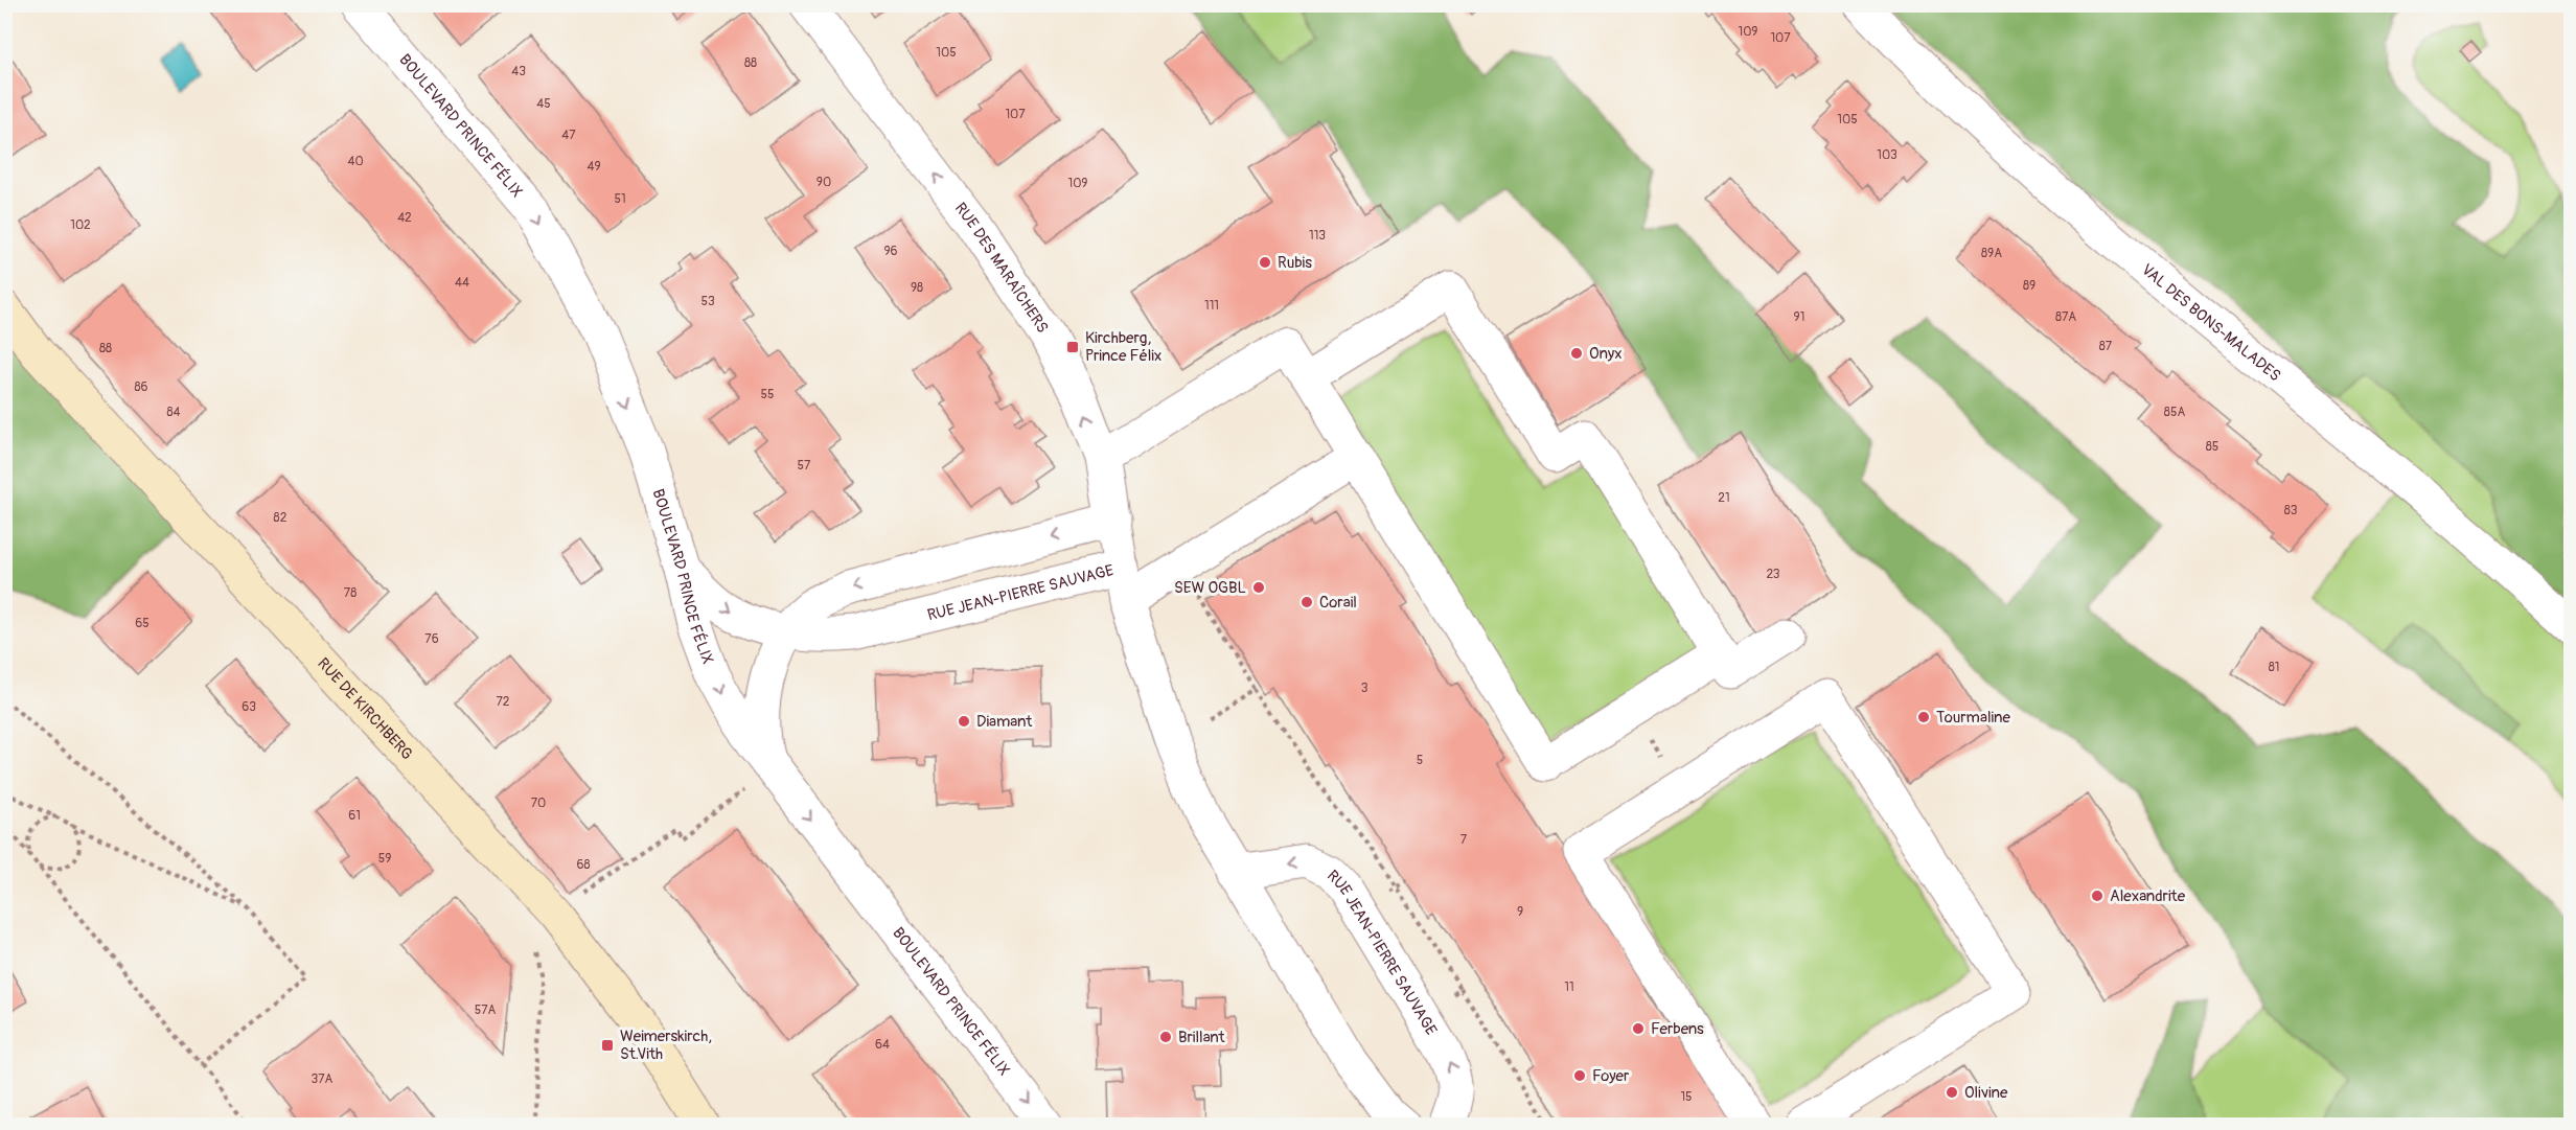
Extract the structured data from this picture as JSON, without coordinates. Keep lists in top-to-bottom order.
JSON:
{
  "streets": {
    "main road": ["RUE DE KIRCHBERG"],
    "street": [
      "BOULEVARD PRINCE FÉLIX",
      "RUE DES MARAÎCHERS",
      "VAL DES BONS-MALADES",
      "RUE JEAN-PIERRE SAUVAGE"
    ]
  },
  "crossings": [
    ["BOULEVARD PRINCE FÉLIX", "RUE JEAN-PIERRE SAUVAGE"],
    ["RUE DES MARAÎCHERS", "RUE JEAN-PIERRE SAUVAGE"]
  ],
  "one_way": ["BOULEVARD PRINCE FÉLIX", "RUE DES MARAÎCHERS"],
  "places": {
    "other": [
      "Rubis",
      "Onyx",
      "SEW OGBL",
      "Corail",
      "Tourmaline",
      "Diamant",
      "Alexandrite",
      "Ferbens",
      "Brillant",
      "Foyer",
      "Olivine"
    ],
    "transit": ["Kirchberg, Prince Félix", "Weimerskirch, St.Vith"]
  },
  "house_numbers": [
    "109",
    "107",
    "105",
    "88",
    "43",
    "45",
    "107",
    "105",
    "47",
    "103",
    "40",
    "49",
    "90",
    "109",
    "51",
    "42",
    "102",
    "113",
    "96",
    "89A",
    "44",
    "89",
    "98",
    "53",
    "111",
    "91",
    "87A",
    "87",
    "88",
    "86",
    "55",
    "84",
    "85A",
    "85",
    "57",
    "21",
    "83",
    "82",
    "23",
    "78",
    "65",
    "76",
    "81",
    "3",
    "72",
    "63",
    "5",
    "70",
    "61",
    "7",
    "59",
    "68",
    "9",
    "11",
    "57A",
    "64",
    "37A",
    "15"
  ]
}
